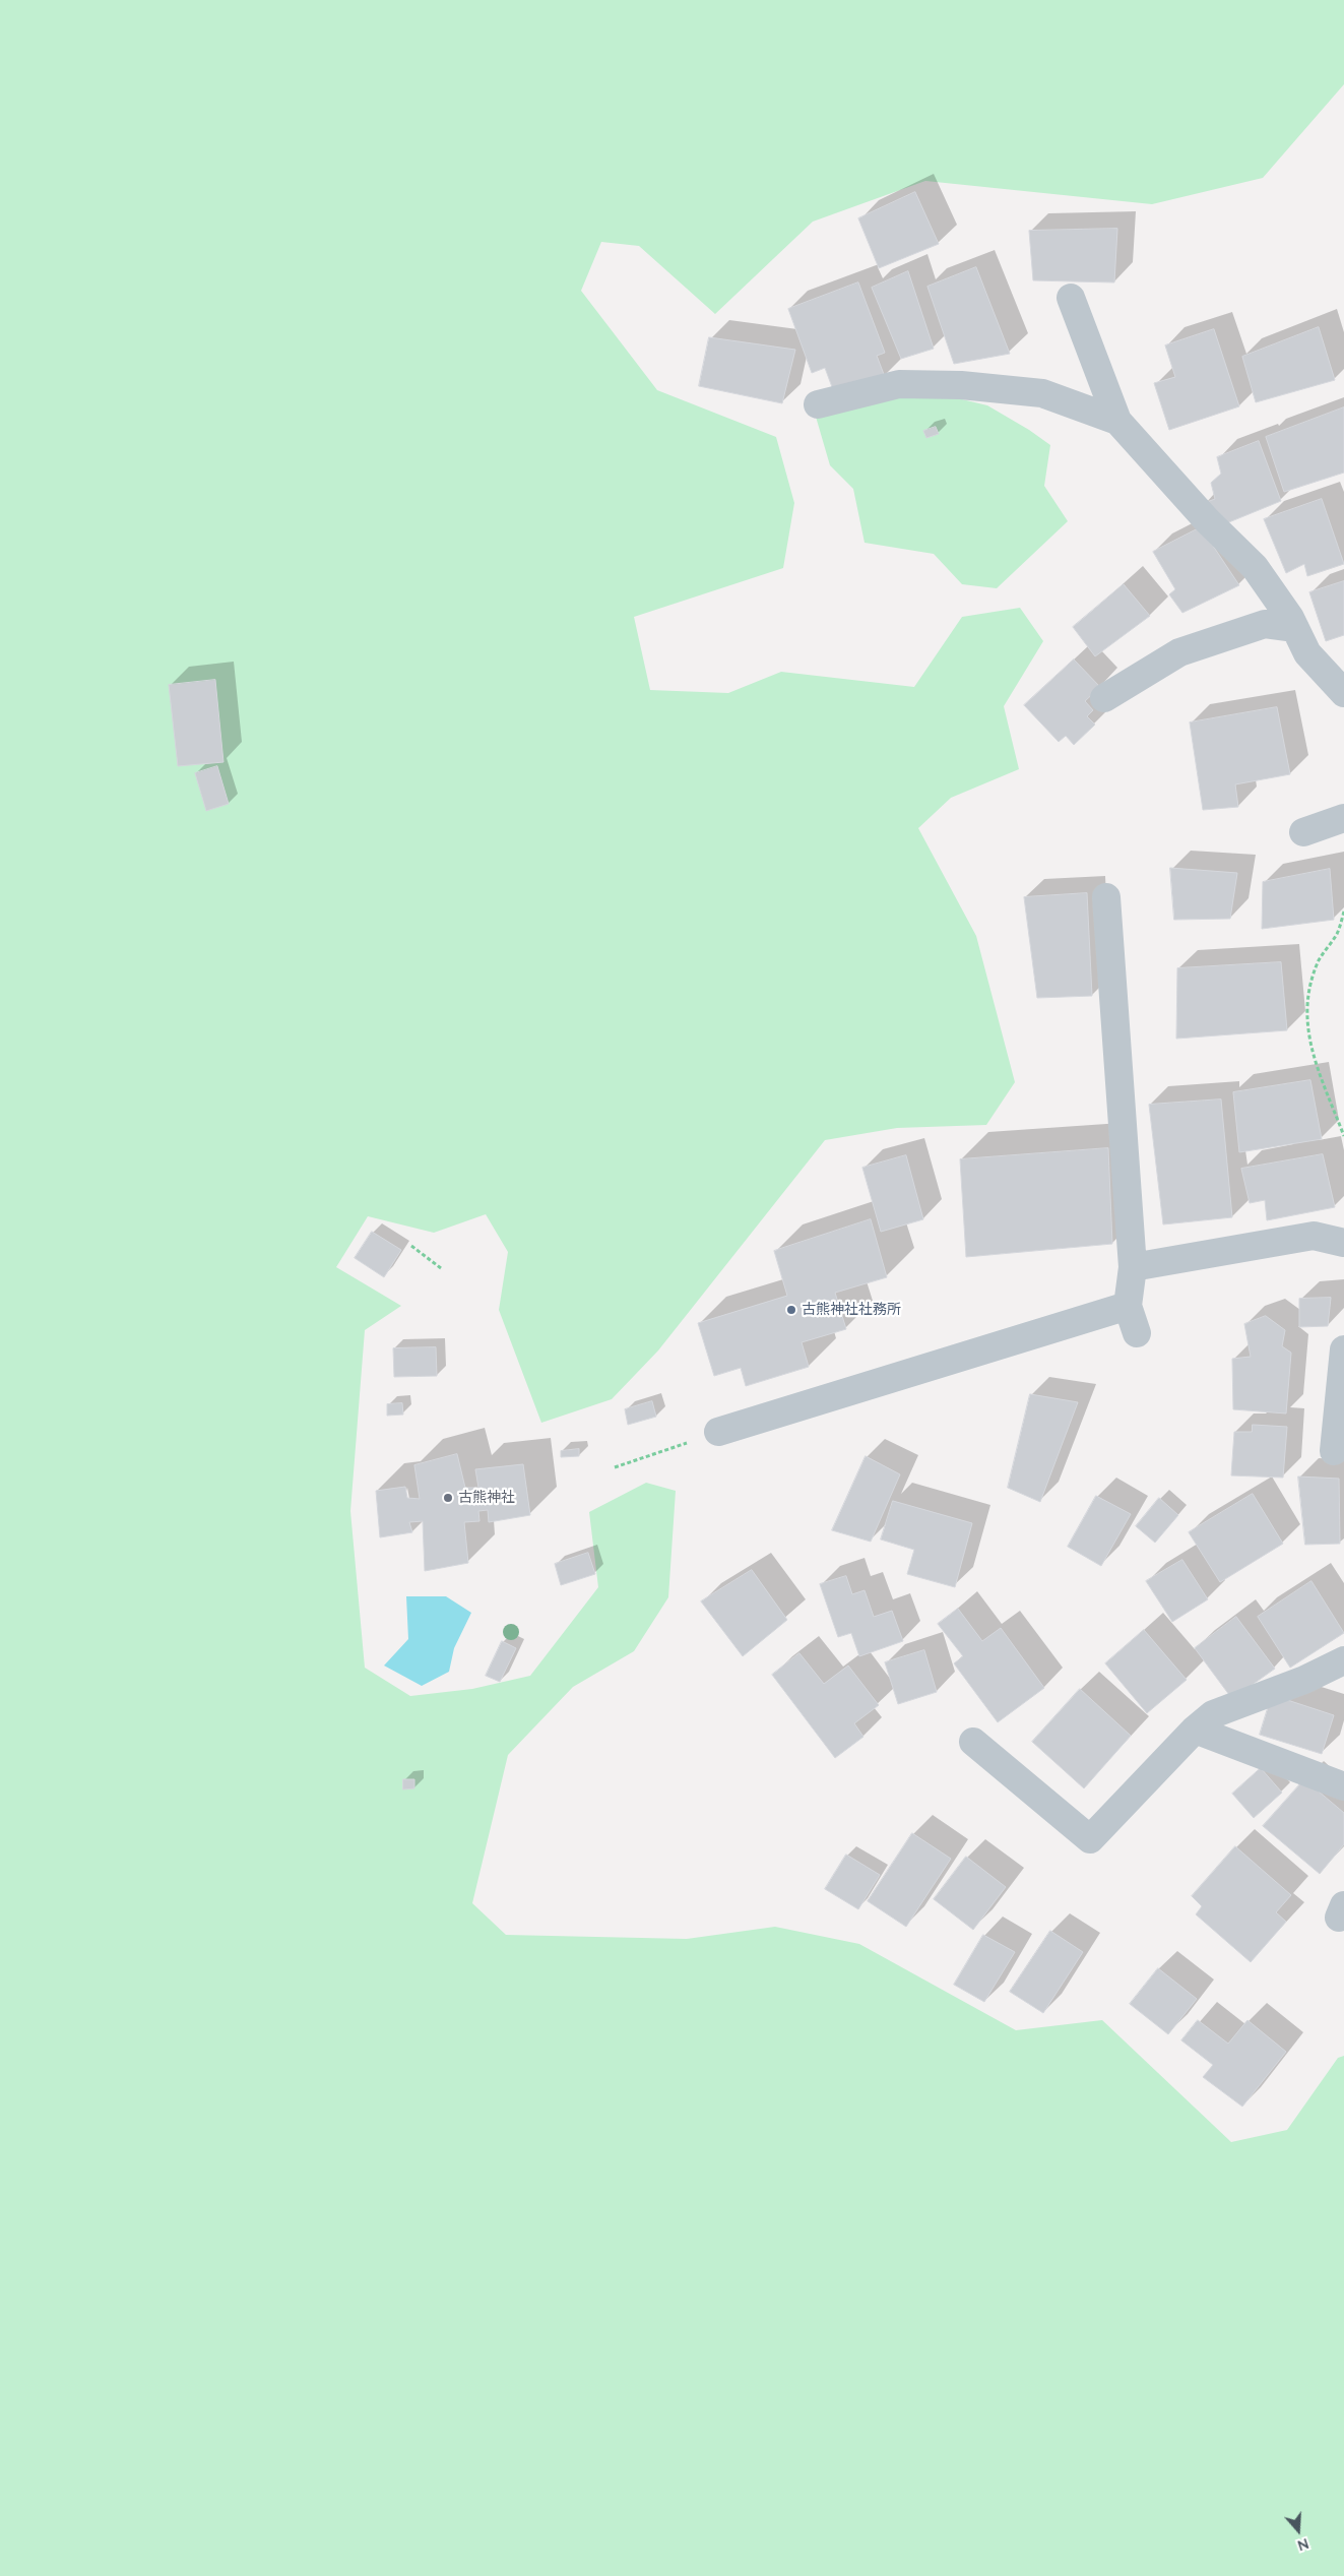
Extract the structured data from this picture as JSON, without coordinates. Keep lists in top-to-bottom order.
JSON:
{
  "places": ["古熊神社社務所", "古熊神社"],
  "north": "bottom"
}
